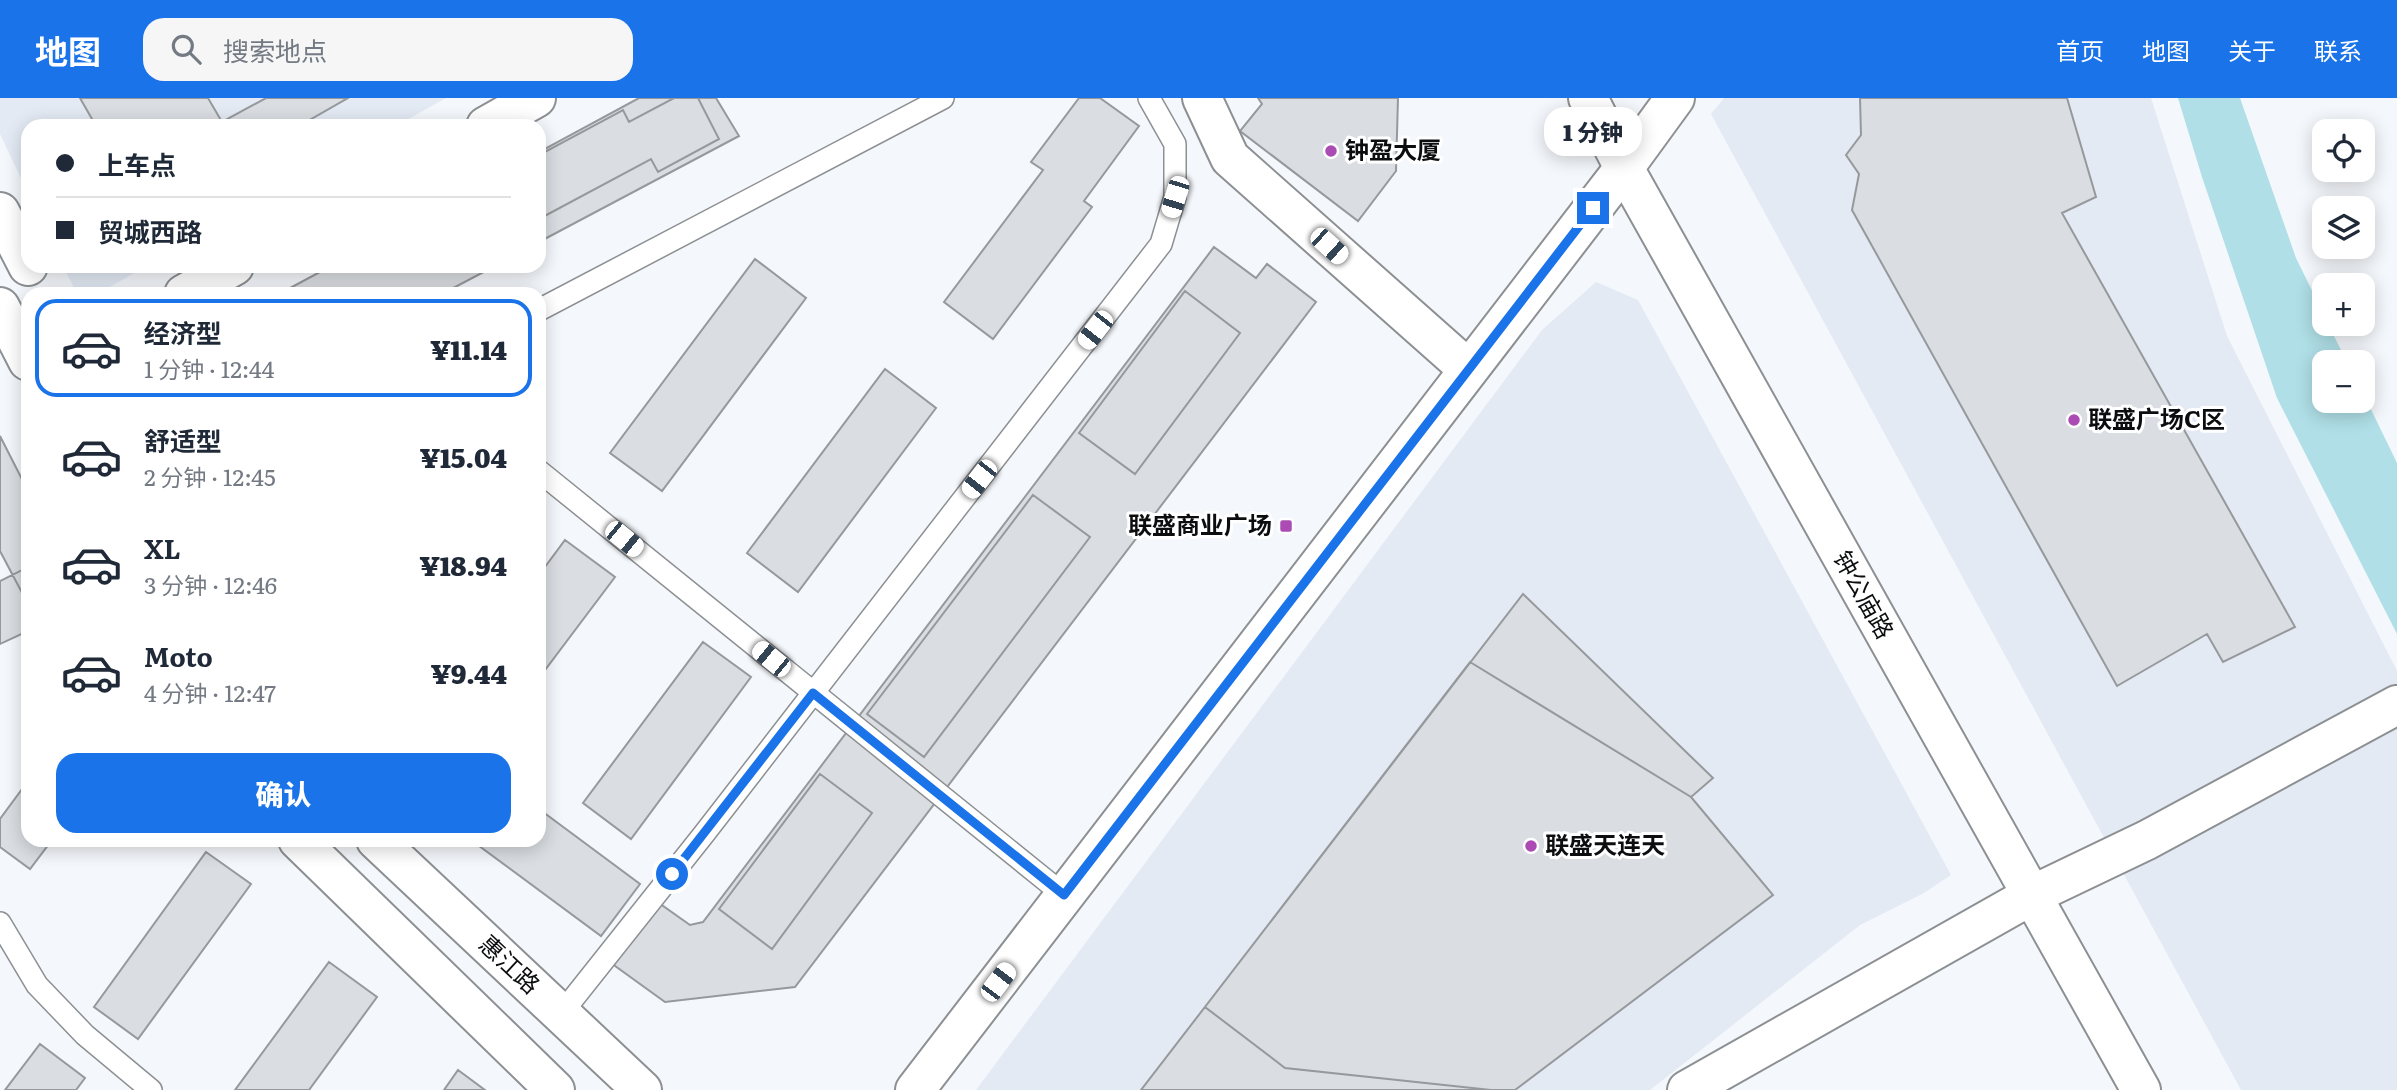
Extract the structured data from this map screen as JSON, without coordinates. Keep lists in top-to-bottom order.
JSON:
{
  "streets": {
    "street": ["钟公庙路", "惠江路"]
  },
  "places": {
    "other": ["钟盈大厦", "联盛广场C区", "联盛天连天"],
    "transit": ["联盛商业广场"]
  },
  "page": {
    "header": "地图",
    "search": "搜索地点",
    "nav": [
      "首页",
      "地图",
      "关于",
      "联系"
    ],
    "bubble": "1 分钟",
    "map_buttons": ["+", "−"],
    "banner": ["上车点", "贸城西路"],
    "list": [
      {
        "name": "经济型",
        "note": "1 分钟 · 12:44",
        "value": "¥11.14"
      },
      {
        "name": "舒适型",
        "note": "2 分钟 · 12:45",
        "value": "¥15.04"
      },
      {
        "name": "XL",
        "note": "3 分钟 · 12:46",
        "value": "¥18.94"
      },
      {
        "name": "Moto",
        "note": "4 分钟 · 12:47",
        "value": "¥9.44"
      }
    ],
    "buttons": "确认"
  }
}
